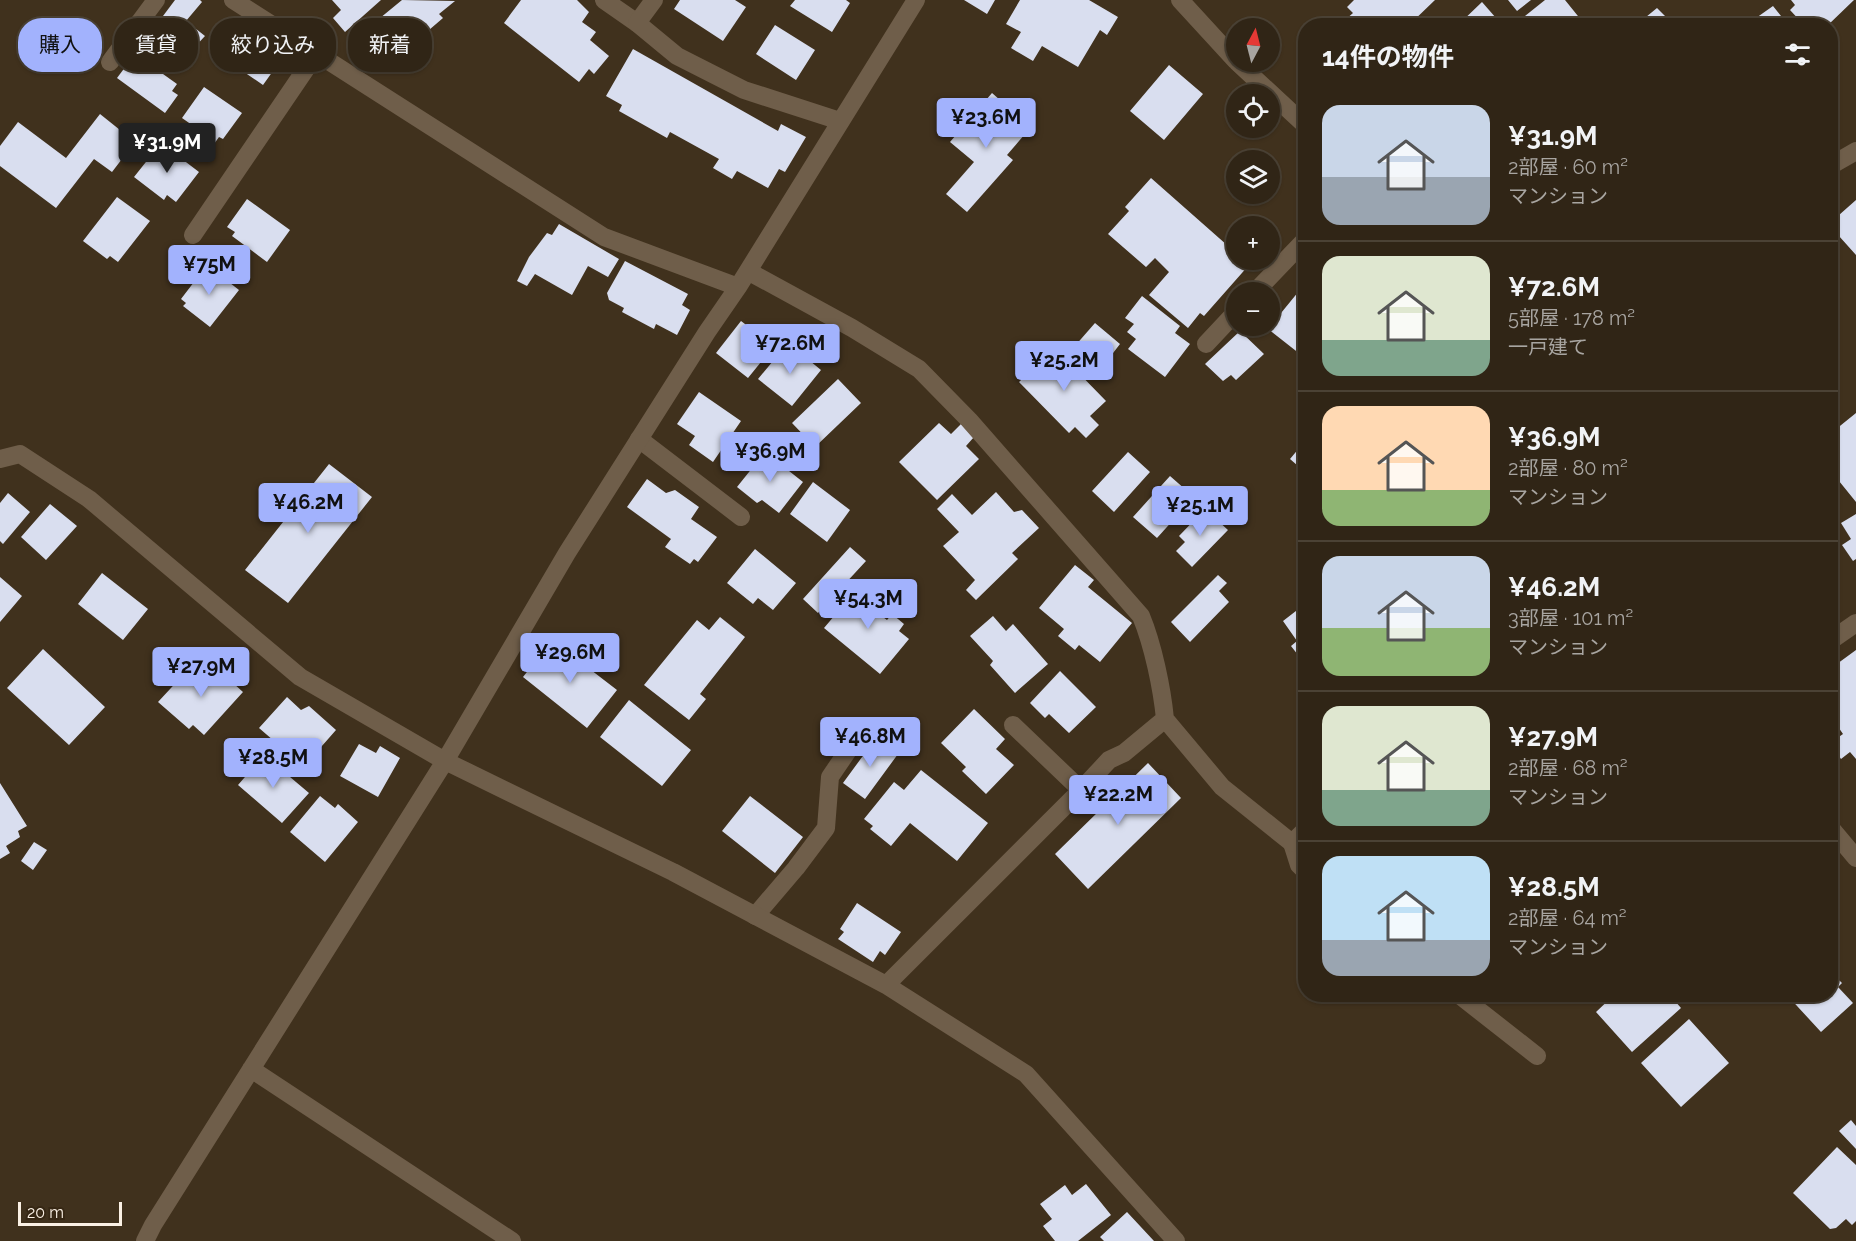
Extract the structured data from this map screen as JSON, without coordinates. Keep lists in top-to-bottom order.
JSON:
{
  "scale_bar": "20 m",
  "north": "top",
  "page": {
    "map_buttons": ["+", "−"],
    "chip": [
      "購入",
      "賃貸",
      "絞り込み",
      "新着"
    ],
    "heading": "14件の物件",
    "list": [
      {
        "name": "¥31.9M",
        "note": "2部屋 · 60 m² · マンション"
      },
      {
        "name": "¥72.6M",
        "note": "5部屋 · 178 m² · 一戸建て"
      },
      {
        "name": "¥36.9M",
        "note": "2部屋 · 80 m² · マンション"
      },
      {
        "name": "¥46.2M",
        "note": "3部屋 · 101 m² · マンション"
      },
      {
        "name": "¥27.9M",
        "note": "2部屋 · 68 m² · マンション"
      },
      {
        "name": "¥28.5M",
        "note": "2部屋 · 64 m² · マンション"
      }
    ],
    "price": [
      "¥23.6M",
      "¥31.9M",
      "¥75M",
      "¥72.6M",
      "¥25.2M",
      "¥36.9M",
      "¥46.2M",
      "¥25.1M",
      "¥54.3M",
      "¥29.6M",
      "¥27.9M",
      "¥46.8M",
      "¥28.5M",
      "¥22.2M"
    ],
    "scale": "20 m"
  }
}
